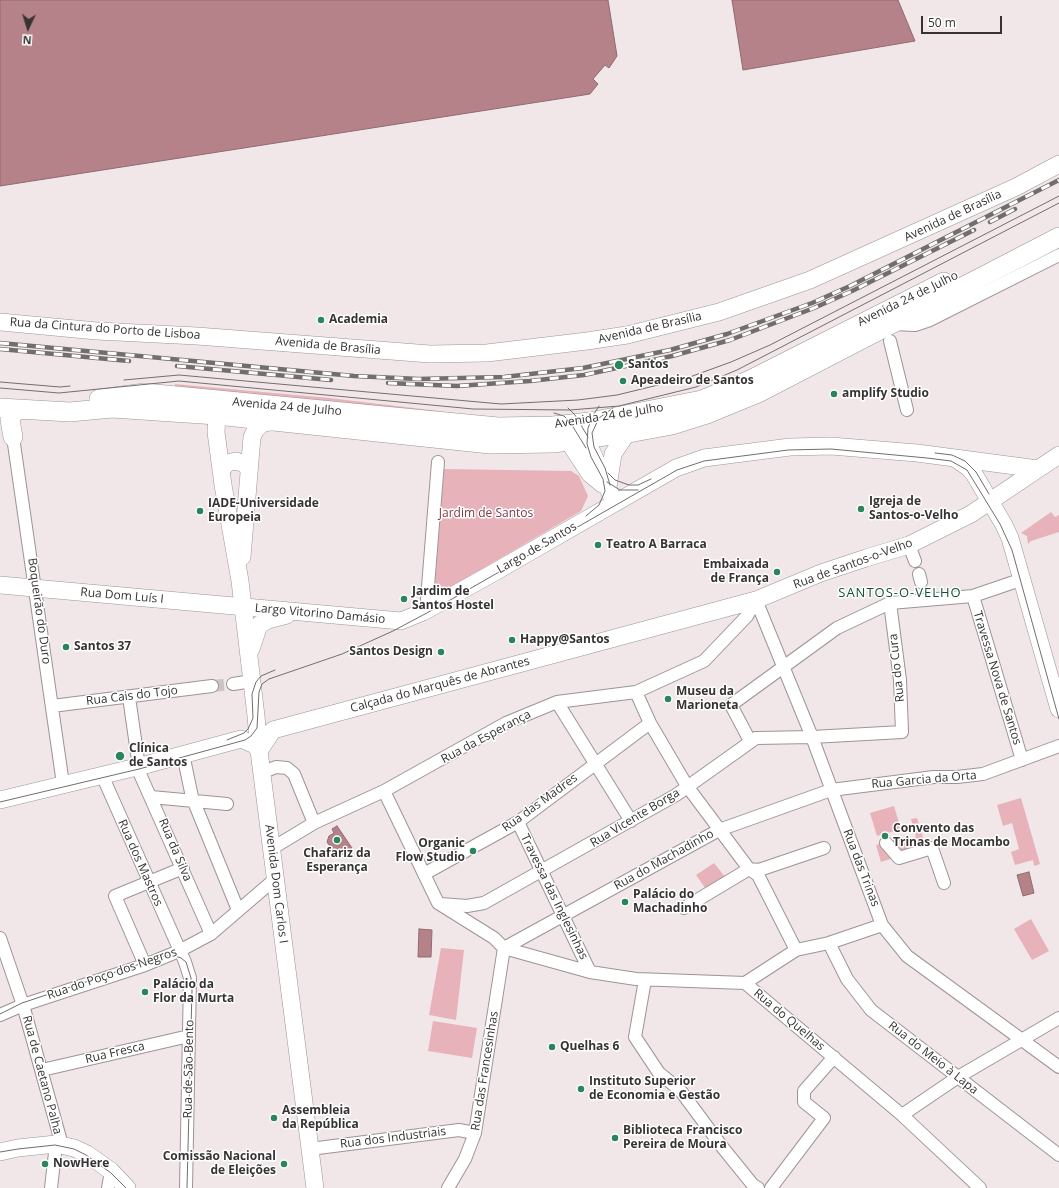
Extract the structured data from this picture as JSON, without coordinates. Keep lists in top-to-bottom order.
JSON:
{
  "streets": {
    "main road": ["Avenida 24 de Julho"],
    "street": [
      "Avenida de Brasília",
      "Rua da Cintura do Porto de Lisboa",
      "Largo de Santos",
      "Rua de Santos-o-Velho",
      "Rua Dom Luís I",
      "Boqueirão do Duro",
      "Largo Vitorino Damásio",
      "Rua do Cura",
      "Travessa Nova de Santos",
      "Calçada do Marquês de Abrantes",
      "Rua Cais do Tojo",
      "Rua da Esperança",
      "Rua Garcia da Orta",
      "Rua das Madres",
      "Rua Vicente Borga",
      "Rua da Silva",
      "Rua do Machadinho",
      "Rua dos Mastros",
      "Rua das Trinas",
      "Avenida Dom Carlos I",
      "Travessa das Inglesinhas",
      "Rua do Poço dos Negros",
      "Rua do Quelhas",
      "Rua Fresca",
      "Rua do Meio à Lapa",
      "Rua de São Bento",
      "Rua das Francesinhas",
      "Rua de Caetano Palha",
      "Rua dos Industriais"
    ]
  },
  "crossings": [
    ["Avenida de Brasília", "Rua da Cintura do Porto de Lisboa"],
    ["Avenida 24 de Julho", "Avenida Dom Carlos I"],
    ["Largo de Santos", "Rua de Santos-o-Velho"],
    ["Largo de Santos", "Largo Vitorino Damásio"],
    ["Rua de Santos-o-Velho", "Calçada do Marquês de Abrantes"],
    ["Rua de Santos-o-Velho", "Rua da Esperança"],
    ["Rua de Santos-o-Velho", "Rua das Trinas"],
    ["Rua Dom Luís I", "Boqueirão do Duro"],
    ["Rua Dom Luís I", "Largo Vitorino Damásio"],
    ["Rua Dom Luís I", "Avenida Dom Carlos I"],
    ["Boqueirão do Duro", "Rua Cais do Tojo"],
    ["Largo Vitorino Damásio", "Avenida Dom Carlos I"],
    ["Rua do Cura", "Rua Vicente Borga"],
    ["Travessa Nova de Santos", "Rua Garcia da Orta"],
    ["Calçada do Marquês de Abrantes", "Rua da Esperança"],
    ["Calçada do Marquês de Abrantes", "Rua das Trinas"],
    ["Calçada do Marquês de Abrantes", "Avenida Dom Carlos I"],
    ["Rua Cais do Tojo", "Rua da Silva"],
    ["Rua da Esperança", "Rua das Trinas"],
    ["Rua da Esperança", "Avenida Dom Carlos I"],
    ["Rua Garcia da Orta", "Rua do Machadinho"],
    ["Rua Garcia da Orta", "Rua das Trinas"],
    ["Rua das Madres", "Travessa das Inglesinhas"],
    ["Rua Vicente Borga", "Rua das Trinas"],
    ["Rua Vicente Borga", "Travessa das Inglesinhas"],
    ["Rua da Silva", "Rua do Poço dos Negros"],
    ["Rua do Machadinho", "Rua das Trinas"],
    ["Rua do Machadinho", "Travessa das Inglesinhas"],
    ["Rua do Machadinho", "Rua do Quelhas"],
    ["Rua do Machadinho", "Rua das Francesinhas"],
    ["Rua dos Mastros", "Rua do Poço dos Negros"],
    ["Rua dos Mastros", "Rua de São Bento"],
    ["Avenida Dom Carlos I", "Rua do Poço dos Negros"],
    ["Avenida Dom Carlos I", "Rua dos Industriais"],
    ["Travessa das Inglesinhas", "Rua do Quelhas"],
    ["Rua do Poço dos Negros", "Rua de São Bento"],
    ["Rua do Poço dos Negros", "Rua de Caetano Palha"],
    ["Rua do Quelhas", "Rua das Francesinhas"],
    ["Rua Fresca", "Rua de São Bento"],
    ["Rua Fresca", "Rua de Caetano Palha"],
    ["Rua das Francesinhas", "Rua dos Industriais"]
  ],
  "districts": ["SANTOS-O-VELHO"],
  "parks": ["Jardim de Santos"],
  "places": [
    "Academia",
    "Santos",
    "Apeadeiro de Santos",
    "amplify Studio",
    "Igreja de Santos-o-Velho",
    "IADE-Universidade Europeia",
    "Teatro A Barraca",
    "Embaixada de França",
    "Jardim de Santos Hostel",
    "Happy@Santos",
    "Santos 37",
    "Santos Design",
    "Museu da Marioneta",
    "Clínica de Santos",
    "Convento das Trinas de Mocambo",
    "Chafariz da Esperança",
    "Organic Flow Studio",
    "Palácio do Machadinho",
    "Palácio da Flor da Murta",
    "Quelhas 6",
    "Instituto Superior de Economia e Gestão",
    "Assembleia da República",
    "Biblioteca Francisco Pereira de Moura",
    "NowHere",
    "Comissão Nacional de Eleições"
  ],
  "scale_bar": "50 m",
  "north": "bottom"
}
